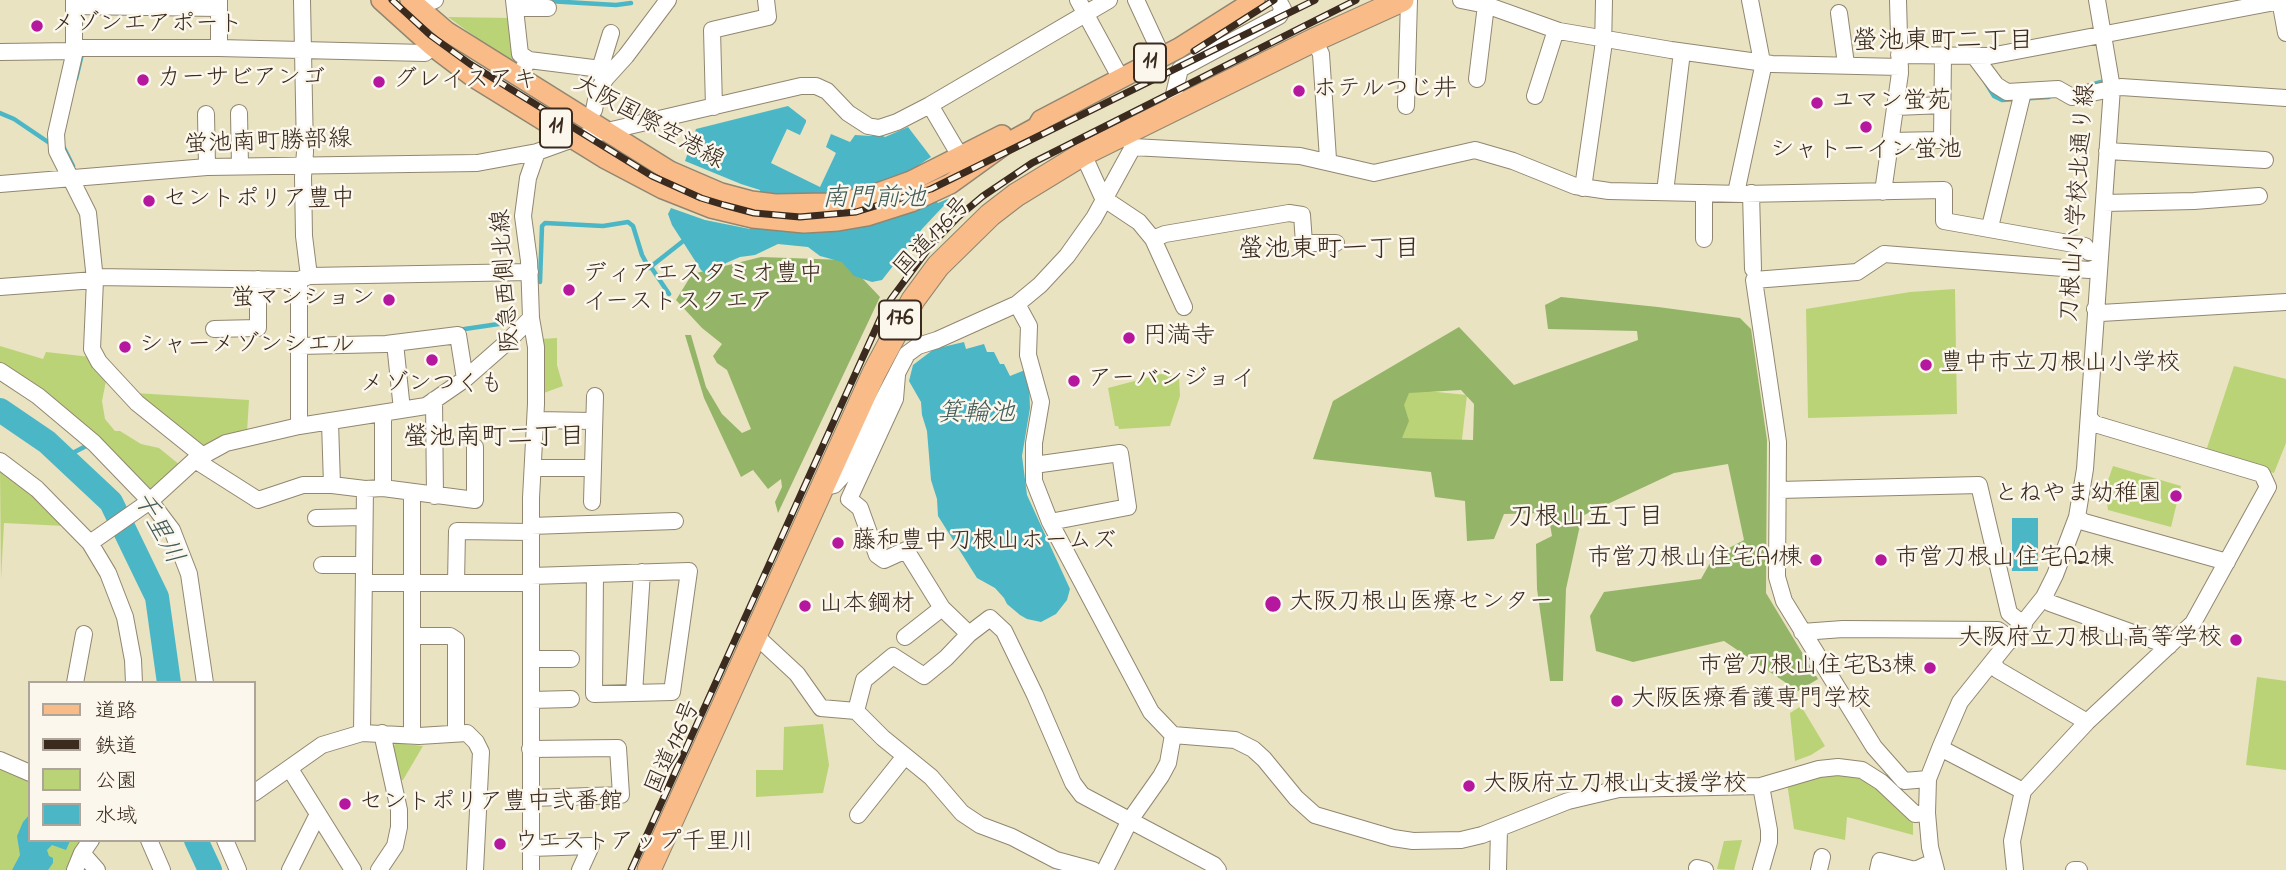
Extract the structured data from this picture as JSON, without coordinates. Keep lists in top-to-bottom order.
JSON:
{
  "streets": {
    "highway": ["国道176号", "176"],
    "main road": ["11", "大阪国際空港線"],
    "street": ["蛍池南町勝部線", "刀根山小学校北通り線", "阪急西側北線"]
  },
  "crossings": [
    ["蛍池南町勝部線", "阪急西側北線"]
  ],
  "districts": [
    "螢池東町二丁目",
    "螢池東町一丁目",
    "螢池南町二丁目",
    "刀根山五丁目"
  ],
  "water": ["南門前池", "箕輪池", "千里川"],
  "places": [
    "メゾンエアポート",
    "カーサビアンゴ",
    "グレイスアキ",
    "ホテルつじ井",
    "ユマン蛍苑",
    "シャトーイン蛍池",
    "セントポリア豊中",
    "ディアエスタミオ豊中 イーストスクエア",
    "蛍マンション",
    "円満寺",
    "シャーメゾンシエル",
    "メゾンつくも",
    "豊中市立刀根山小学校",
    "アーバンジョイ",
    "とねやま幼稚園",
    "藤和豊中刀根山ホームズ",
    "市営刀根山住宅A1棟",
    "市営刀根山住宅A2棟",
    "大阪刀根山医療センター",
    "山本鋼材",
    "大阪府立刀根山高等学校",
    "市営刀根山住宅B3棟",
    "大阪医療看護専門学校",
    "大阪府立刀根山支援学校",
    "セントポリア豊中弐番館",
    "ウエストアップ千里川"
  ],
  "legend": [
    "道路",
    "鉄道",
    "公園",
    "水域"
  ]
}
